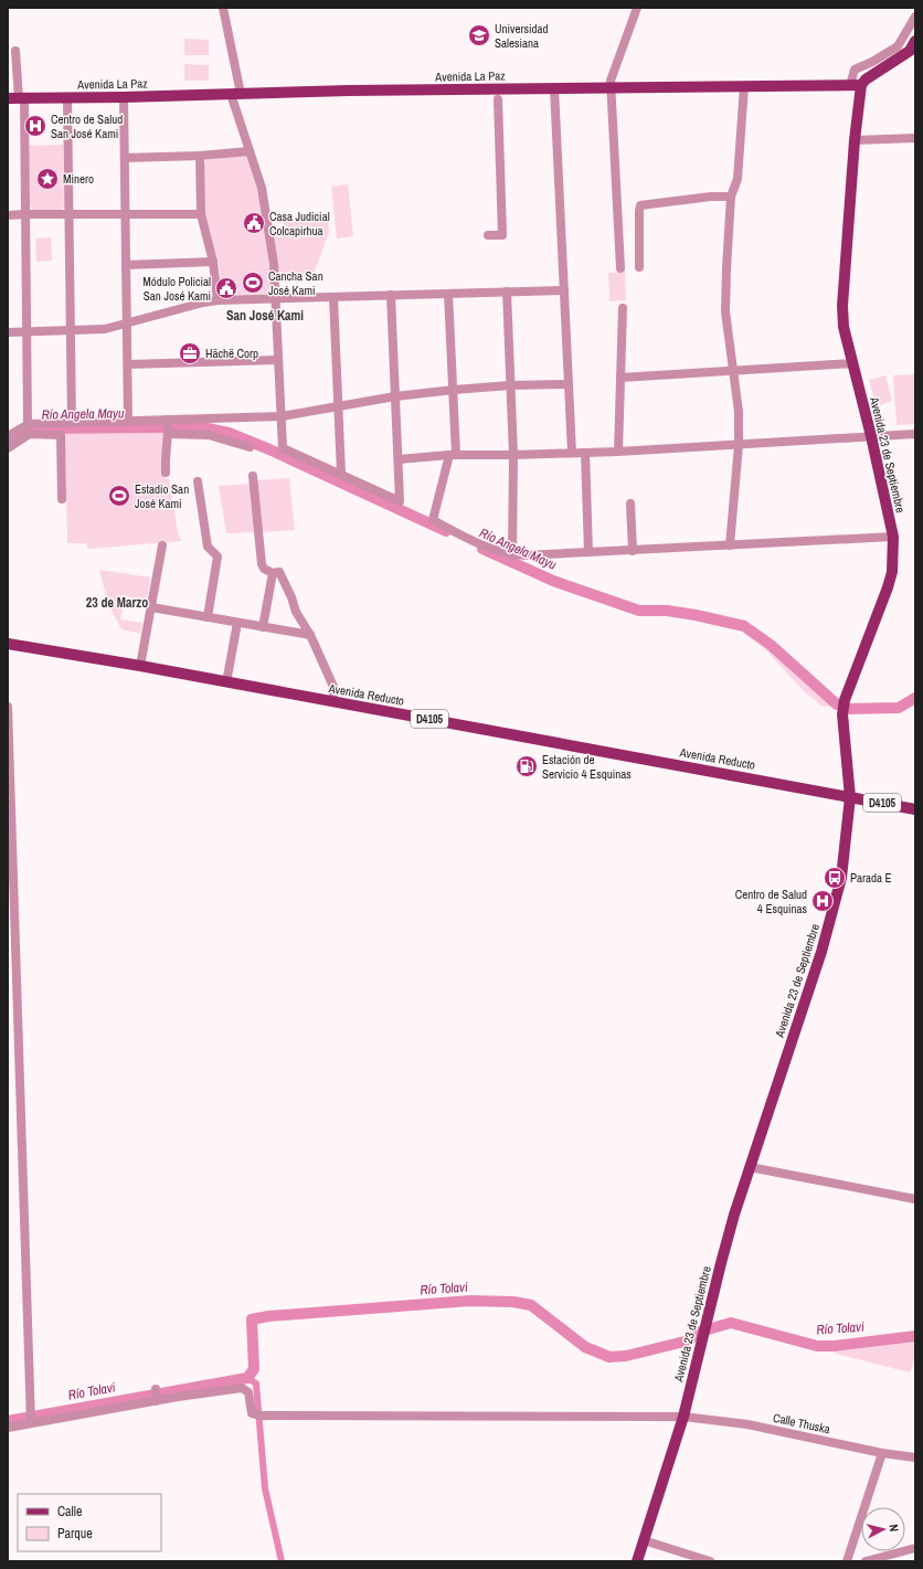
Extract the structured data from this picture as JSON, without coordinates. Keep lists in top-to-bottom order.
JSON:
{
  "streets": {
    "main road": [
      "Avenida La Paz",
      "Avenida 23 de Septiembre",
      "Avenida Reducto",
      "D4105"
    ],
    "street": ["Calle Thuska"]
  },
  "crossings": [
    ["Avenida La Paz", "Avenida 23 de Septiembre"],
    ["Avenida 23 de Septiembre", "Avenida Reducto"],
    ["Avenida 23 de Septiembre", "D4105"],
    ["Avenida 23 de Septiembre", "Calle Thuska"],
    ["Avenida Reducto", "D4105"]
  ],
  "districts": ["San José Kami", "23 de Marzo"],
  "water": ["Río Angela Mayu", "Río Tolavi"],
  "places": {
    "school or university": ["Universidad Salesiana"],
    "hospital": ["Centro de Salud San José Kami", "Centro de Salud 4 Esquinas"],
    "place": ["Minero"],
    "public building": ["Casa Judicial Colcapirhua", "Módulo Policial San José Kami"],
    "sports": ["Cancha San José Kami", "Estadio San José Kami"],
    "office": ["Hächë Corp"],
    "fuel station": ["Estación de Servicio 4 Esquinas"],
    "bus stop": ["Parada E"]
  },
  "legend": ["Calle", "Parque"],
  "north": "right"
}
